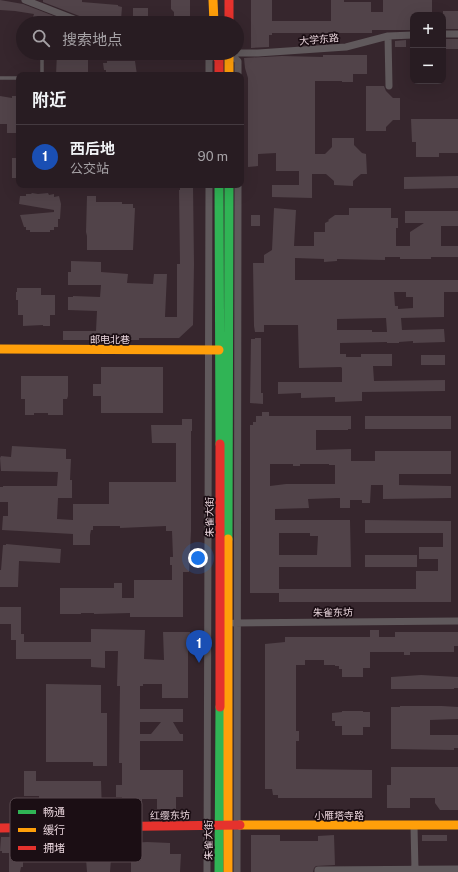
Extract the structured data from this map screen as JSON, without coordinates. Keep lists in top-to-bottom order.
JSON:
{
  "streets": {
    "main road": [
      "邮电北巷",
      "朱雀大街",
      "红缨东坊",
      "小雁塔寺路"
    ],
    "street": ["大学东路", "朱雀东坊"]
  },
  "crossings": [
    ["邮电北巷", "朱雀大街"],
    ["朱雀大街", "朱雀东坊"],
    ["朱雀大街", "红缨东坊"],
    ["朱雀大街", "小雁塔寺路"],
    ["红缨东坊", "小雁塔寺路"]
  ],
  "legend": ["畅通", "缓行", "拥堵"],
  "page": {
    "map_buttons": ["+", "−"],
    "search": "搜索地点",
    "heading": "附近",
    "list": [
      {
        "mark": "1",
        "name": "西后地",
        "note": "公交站",
        "value": "90 m"
      }
    ],
    "pins": "1"
  }
}
